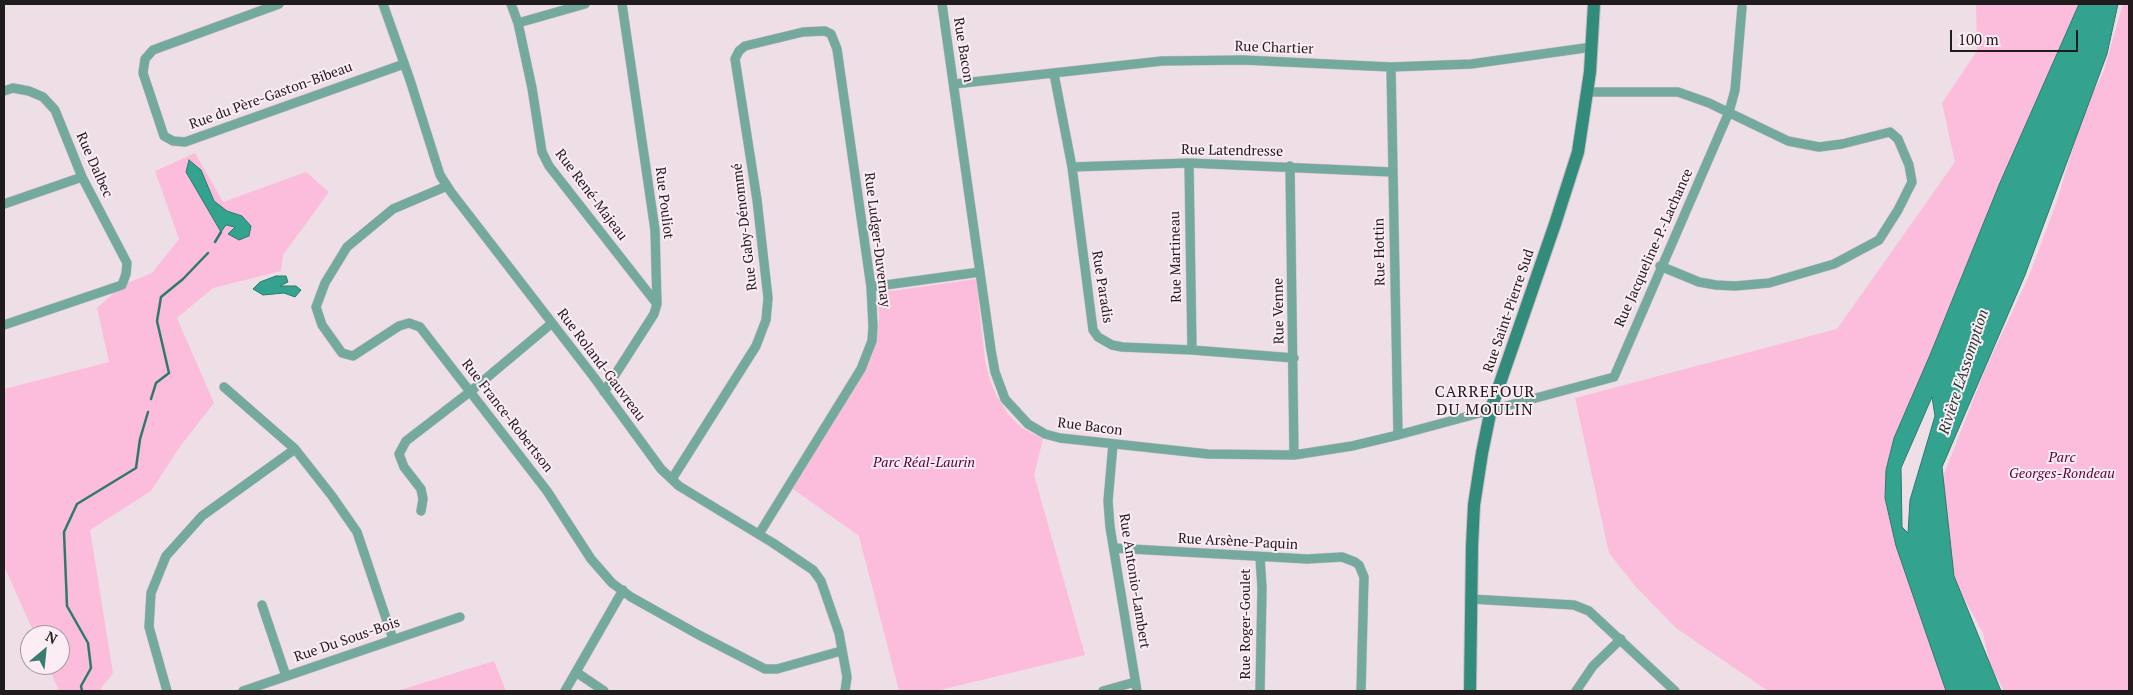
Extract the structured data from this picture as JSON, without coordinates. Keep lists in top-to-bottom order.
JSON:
{
  "streets": {
    "street": [
      "Rue Chartier",
      "Rue Bacon",
      "Rue du Père-Gaston-Bibeau",
      "Rue Latendresse",
      "Rue Dalbec",
      "Rue René-Majeau",
      "Rue Pouliot",
      "Rue Gaby-Dénommé",
      "Rue Ludger-Duvernay",
      "Rue Jacqueline-P.-Lachance",
      "Rue Hottin",
      "Rue Martineau",
      "Rue Paradis",
      "Rue Venne",
      "Rue Saint-Pierre Sud",
      "Rue Roland-Gauvreau",
      "Rue France-Robertson",
      "Rue Arsène-Paquin",
      "Rue Antonio-Lambert",
      "Rue Roger-Goulet",
      "Rue Du Sous-Bois"
    ]
  },
  "crossings": [
    ["Rue Chartier", "Rue Bacon"],
    ["Rue Chartier", "Rue Hottin"],
    ["Rue Chartier", "Rue Paradis"],
    ["Rue Chartier", "Rue Saint-Pierre Sud"],
    ["Rue Bacon", "Rue Jacqueline-P.-Lachance"],
    ["Rue Bacon", "Rue Hottin"],
    ["Rue Bacon", "Rue Venne"],
    ["Rue Bacon", "Rue Saint-Pierre Sud"],
    ["Rue Bacon", "Rue Antonio-Lambert"],
    ["Rue du Père-Gaston-Bibeau", "Rue Roland-Gauvreau"],
    ["Rue Latendresse", "Rue Hottin"],
    ["Rue Latendresse", "Rue Martineau"],
    ["Rue Latendresse", "Rue Paradis"],
    ["Rue Latendresse", "Rue Venne"],
    ["Rue René-Majeau", "Rue Pouliot"],
    ["Rue Pouliot", "Rue Roland-Gauvreau"],
    ["Rue Gaby-Dénommé", "Rue Ludger-Duvernay"],
    ["Rue Gaby-Dénommé", "Rue Roland-Gauvreau"],
    ["Rue Ludger-Duvernay", "Rue Roland-Gauvreau"],
    ["Rue Jacqueline-P.-Lachance", "Rue Saint-Pierre Sud"],
    ["Rue Martineau", "Rue Paradis"],
    ["Rue Paradis", "Rue Venne"],
    ["Rue Roland-Gauvreau", "Rue France-Robertson"],
    ["Rue Arsène-Paquin", "Rue Antonio-Lambert"],
    ["Rue Arsène-Paquin", "Rue Roger-Goulet"]
  ],
  "districts": ["CARREFOUR DU MOULIN"],
  "water": ["Rivière L'Assomption"],
  "parks": ["Parc Georges-Rondeau", "Parc Réal-Laurin"],
  "scale_bar": "100 m",
  "north": "top right"
}
